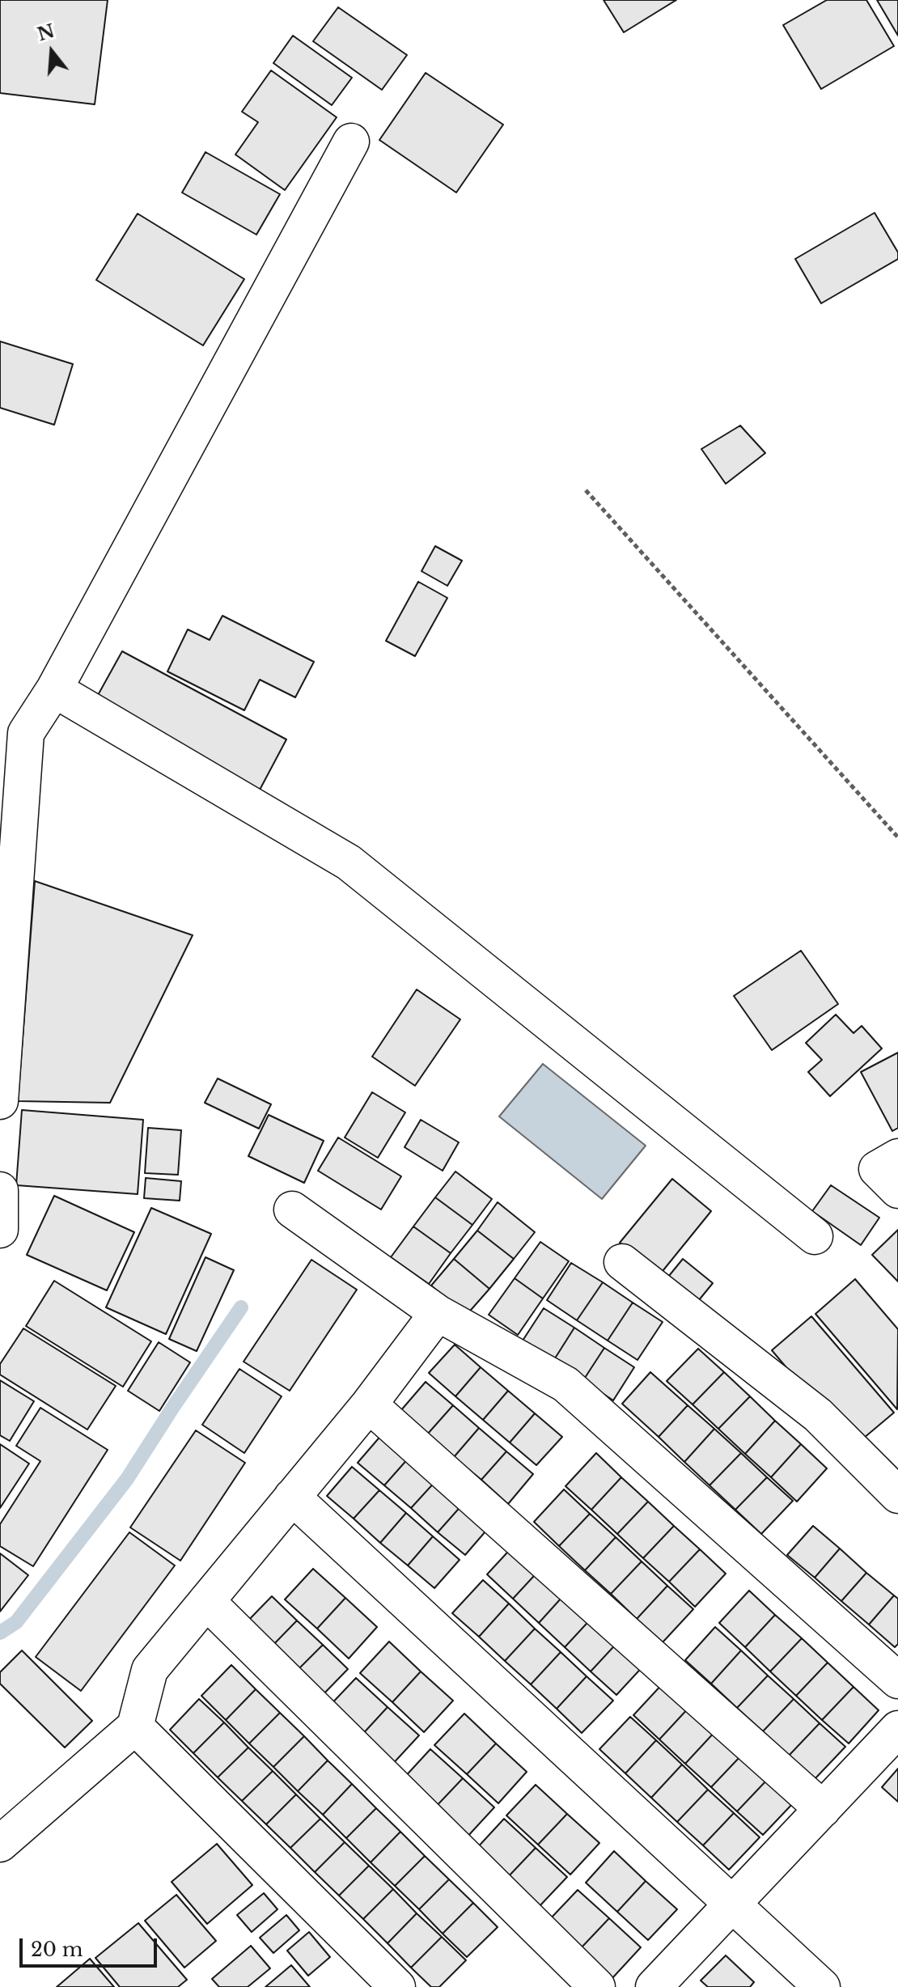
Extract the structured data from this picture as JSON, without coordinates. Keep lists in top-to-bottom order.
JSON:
{
  "scale_bar": "20 m",
  "north": "top"
}
